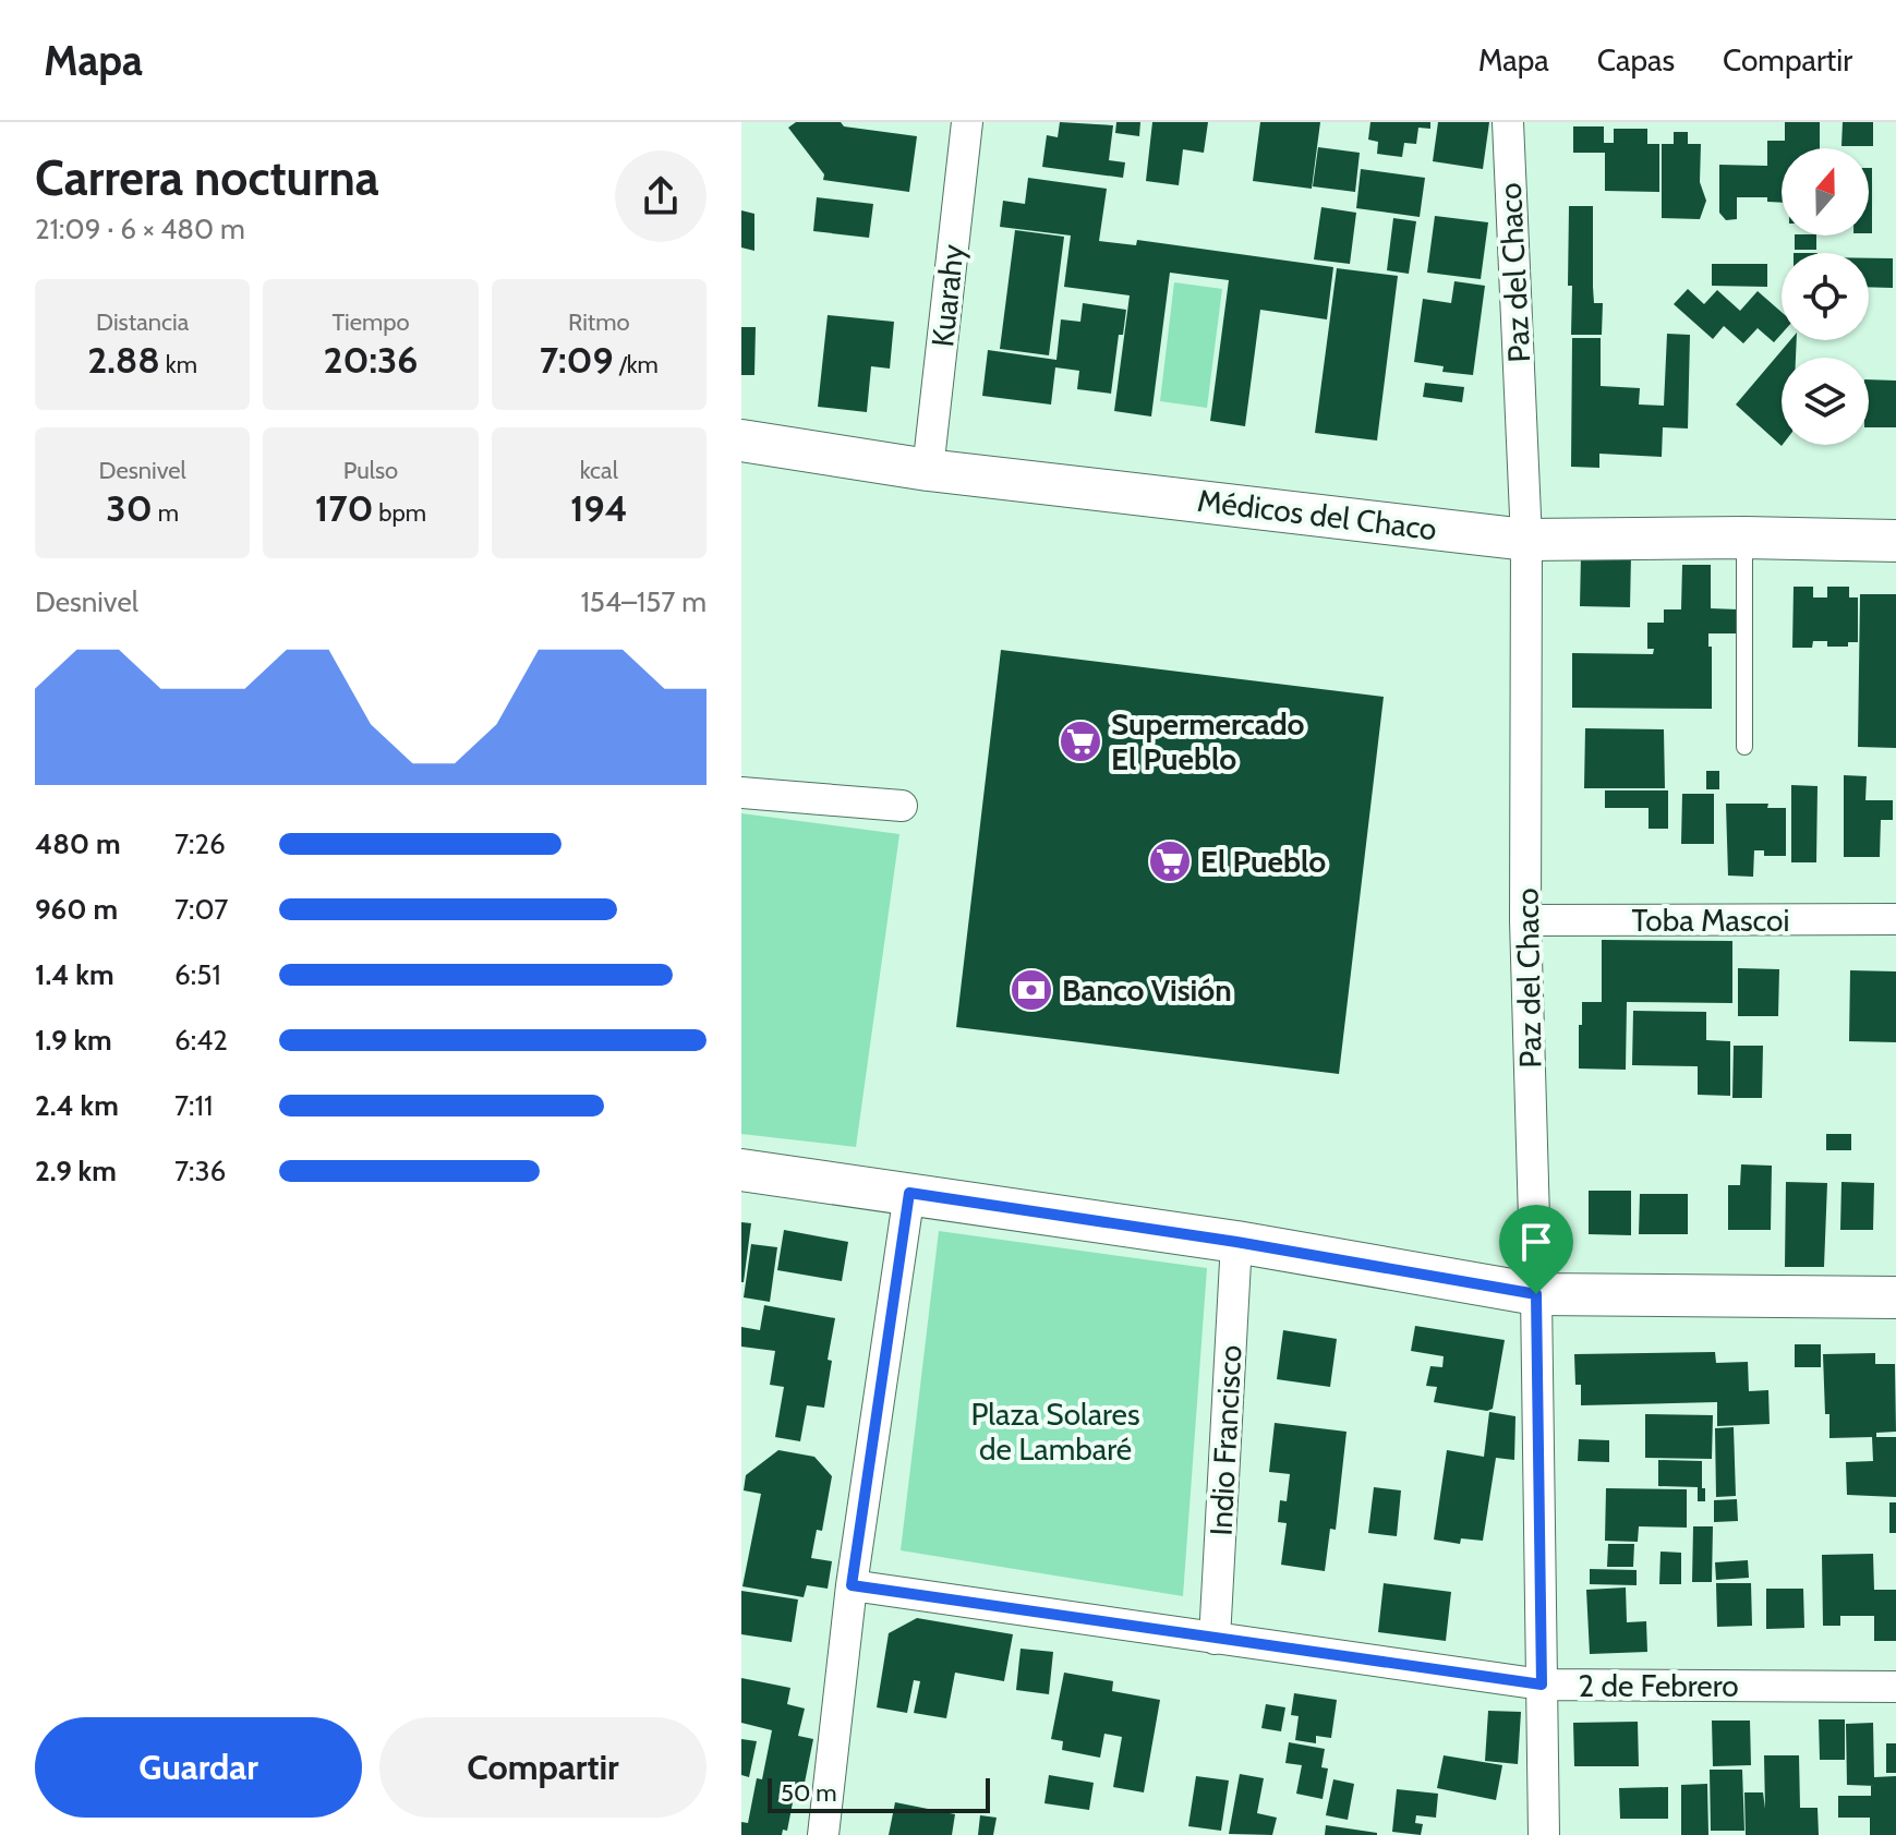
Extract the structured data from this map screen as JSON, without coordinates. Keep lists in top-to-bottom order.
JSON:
{
  "streets": {
    "main road": ["Médicos del Chaco"],
    "street": [
      "Paz del Chaco",
      "Kuarahy",
      "Toba Mascoi",
      "Indio Francisco",
      "2 de Febrero"
    ]
  },
  "crossings": [
    ["Paz del Chaco", "Médicos del Chaco"],
    ["Paz del Chaco", "Toba Mascoi"],
    ["Paz del Chaco", "2 de Febrero"],
    ["Kuarahy", "Médicos del Chaco"],
    ["Indio Francisco", "2 de Febrero"]
  ],
  "parks": ["Plaza Solares de Lambaré"],
  "places": {
    "supermarket": ["Supermercado El Pueblo", "El Pueblo"],
    "bank": ["Banco Visión"]
  },
  "scale_bar": "50 m",
  "north": "top",
  "page": {
    "header": "Mapa",
    "nav": ["Mapa", "Capas", "Compartir"],
    "heading": ["Carrera nocturna", "21:09 · 6 × 480 m"],
    "stats": [
      ["Distancia", "2.88 km"],
      ["Tiempo", "20:36"],
      ["Ritmo", "7:09 /km"],
      ["Desnivel", "30 m"],
      ["Pulso", "170 bpm"],
      ["kcal", "194"]
    ],
    "chart": ["Desnivel", "154–157 m"],
    "list": [
      {
        "name": "480 m",
        "note": "7:26"
      },
      {
        "name": "960 m",
        "note": "7:07"
      },
      {
        "name": "1.4 km",
        "note": "6:51"
      },
      {
        "name": "1.9 km",
        "note": "6:42"
      },
      {
        "name": "2.4 km",
        "note": "7:11"
      },
      {
        "name": "2.9 km",
        "note": "7:36"
      }
    ],
    "buttons": ["Guardar", "Compartir"],
    "scale": "50 m"
  }
}
